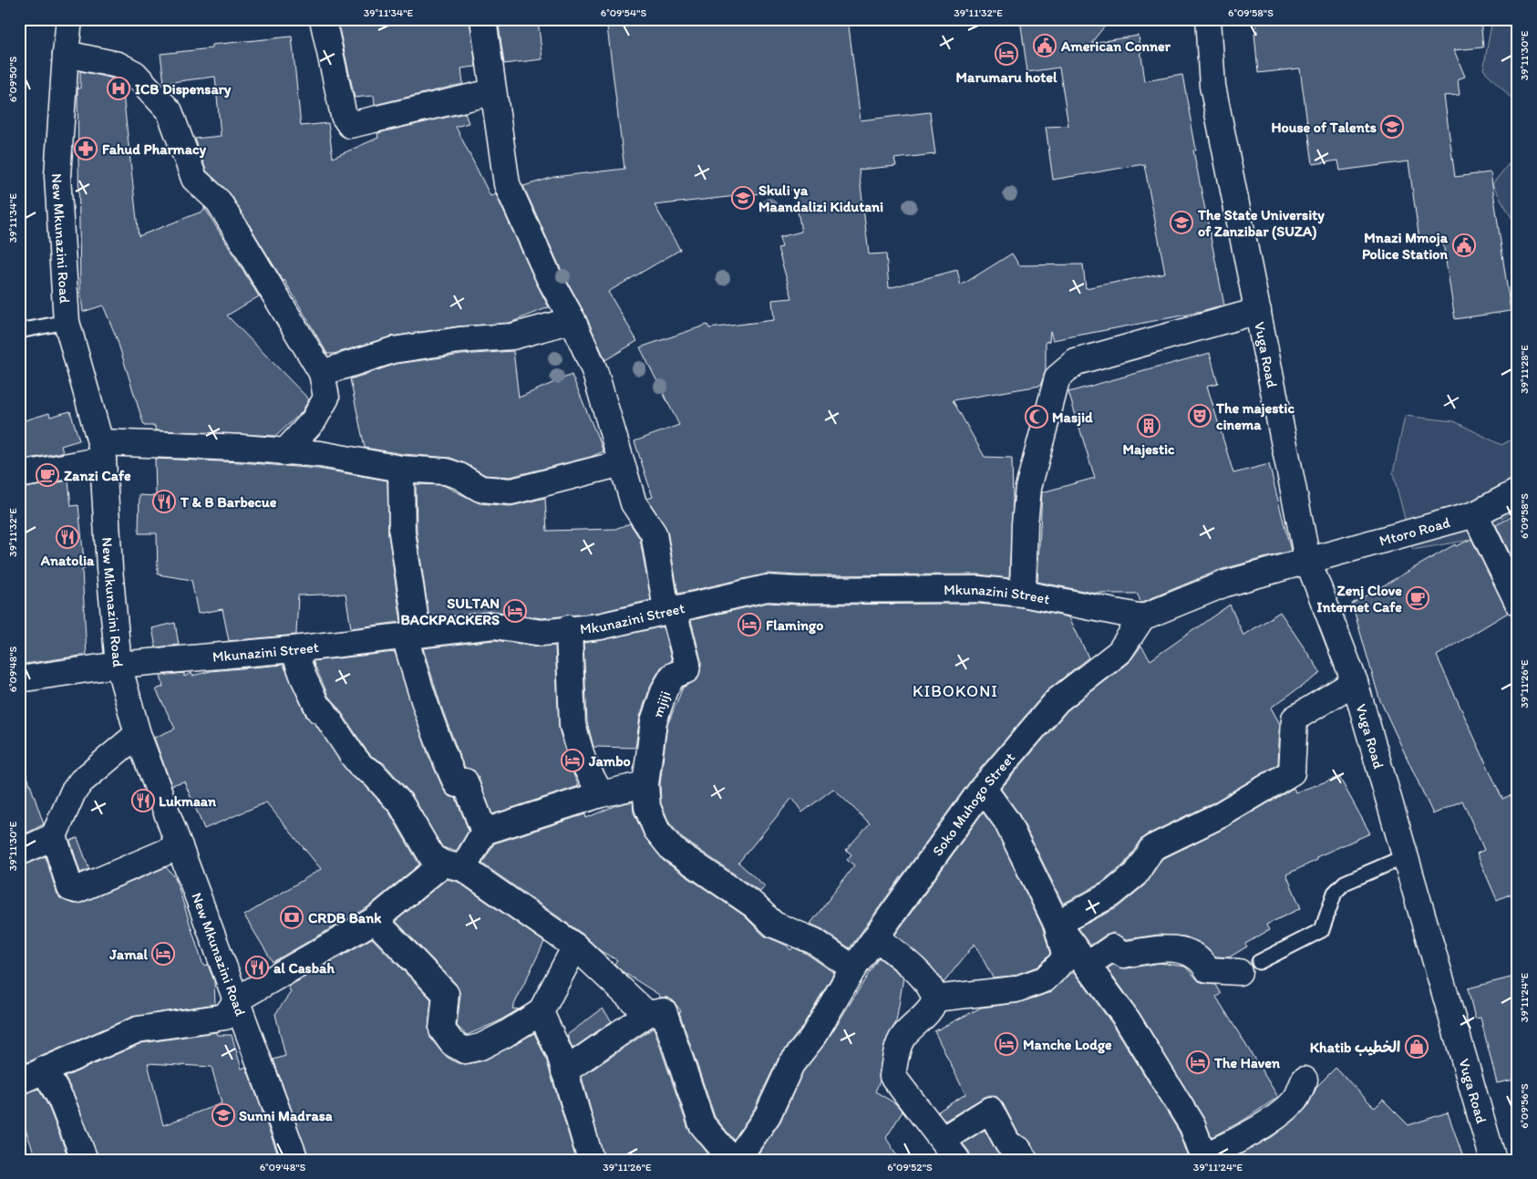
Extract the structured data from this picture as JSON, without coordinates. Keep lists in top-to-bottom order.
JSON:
{
  "streets": {
    "street": [
      "New Mkunazini Road",
      "Vuga Road",
      "Mtoro Road",
      "Mkunazini Street",
      "mjiji",
      "Soko Muhogo Street"
    ]
  },
  "crossings": [
    ["New Mkunazini Road", "Mkunazini Street"],
    ["Vuga Road", "Mtoro Road"],
    ["Vuga Road", "Mkunazini Street"],
    ["Mkunazini Street", "mjiji"],
    ["Mkunazini Street", "Soko Muhogo Street"]
  ],
  "districts": ["KIBOKONI"],
  "places": {
    "public building": ["American Conner", "Mnazi Mmoja Police Station"],
    "hotel": [
      "Marumaru hotel",
      "SULTAN BACKPACKERS",
      "Flamingo",
      "Jambo",
      "Jamal",
      "Manche Lodge",
      "The Haven"
    ],
    "hospital": ["ICB Dispensary"],
    "school or university": [
      "House of Talents",
      "Skuli ya Maandalizi Kidutani",
      "The State University of Zanzibar (SUZA)",
      "Sunni Madrasa"
    ],
    "pharmacy": ["Fahud Pharmacy"],
    "theatre": ["The majestic cinema"],
    "mosque": ["Masjid"],
    "building": ["Majestic"],
    "cafe": ["Zanzi Cafe", "Zenj Clove Internet Cafe"],
    "restaurant": [
      "T & B Barbecue",
      "Anatolia",
      "Lukmaan",
      "al Casbah"
    ],
    "bank": ["CRDB Bank"],
    "shop": ["Khatib الخطيب"]
  },
  "coordinates": [
    "39°11'34\"E",
    "6°09'54\"S",
    "39°11'32\"E",
    "6°09'58\"S",
    "39°11'30\"E",
    "6°09'50\"S",
    "39°11'28\"E",
    "6°09'48\"S",
    "39°11'26\"E",
    "39°11'24\"E",
    "6°09'56\"S",
    "6°09'52\"S"
  ]
}
